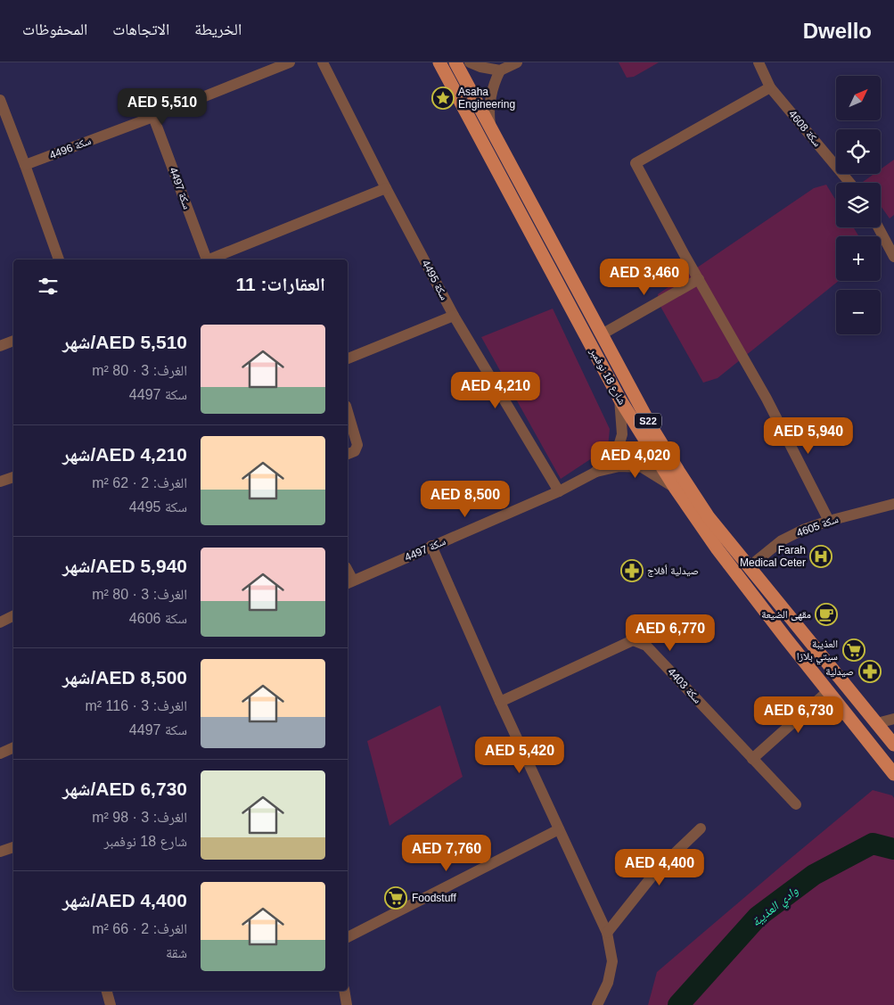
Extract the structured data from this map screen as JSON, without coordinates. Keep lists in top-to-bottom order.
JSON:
{
  "streets": {
    "main road": ["شارع 18 نوفمبر", "S22"],
    "street": [
      "سكة 4608",
      "سكة 4496",
      "سكة 4497",
      "سكة 4495",
      "سكة 4605",
      "سكة 4403"
    ]
  },
  "crossings": [
    ["سكة 4496", "سكة 4497"],
    ["سكة 4497", "سكة 4495"],
    ["سكة 4497", "شارع 18 نوفمبر"],
    ["شارع 18 نوفمبر", "سكة 4605"]
  ],
  "water": ["وادي العذيبة"],
  "places": {
    "place": ["Asaha Engineering"],
    "hospital": ["Farah Medical Ceter"],
    "pharmacy": ["صيدلية أفلاج", "صيدلية"],
    "cafe": ["مقهى الضيعة"],
    "supermarket": ["العذيبة سيتي بلازا", "Foodstuff"]
  },
  "north": "top right",
  "page": {
    "header": "Dwello",
    "nav": ["الخريطة", "الاتجاهات", "المحفوظات"],
    "map_buttons": ["+", "−"],
    "price": [
      "AED 5,510",
      "AED 3,460",
      "AED 4,210",
      "AED 5,940",
      "AED 4,020",
      "AED 8,500",
      "AED 6,770",
      "AED 6,730",
      "AED 5,420",
      "AED 7,760",
      "AED 4,400"
    ],
    "heading": "العقارات: 11",
    "list": [
      {
        "name": "AED 5,510/شهر",
        "note": "الغرف: 3 · 80 m² · سكة 4497"
      },
      {
        "name": "AED 4,210/شهر",
        "note": "الغرف: 2 · 62 m² · سكة 4495"
      },
      {
        "name": "AED 5,940/شهر",
        "note": "الغرف: 3 · 80 m² · سكة 4606"
      },
      {
        "name": "AED 8,500/شهر",
        "note": "الغرف: 3 · 116 m² · سكة 4497"
      },
      {
        "name": "AED 6,730/شهر",
        "note": "الغرف: 3 · 98 m² · شارع 18 نوفمبر"
      },
      {
        "name": "AED 4,400/شهر",
        "note": "الغرف: 2 · 66 m² · شقة"
      }
    ]
  }
}
